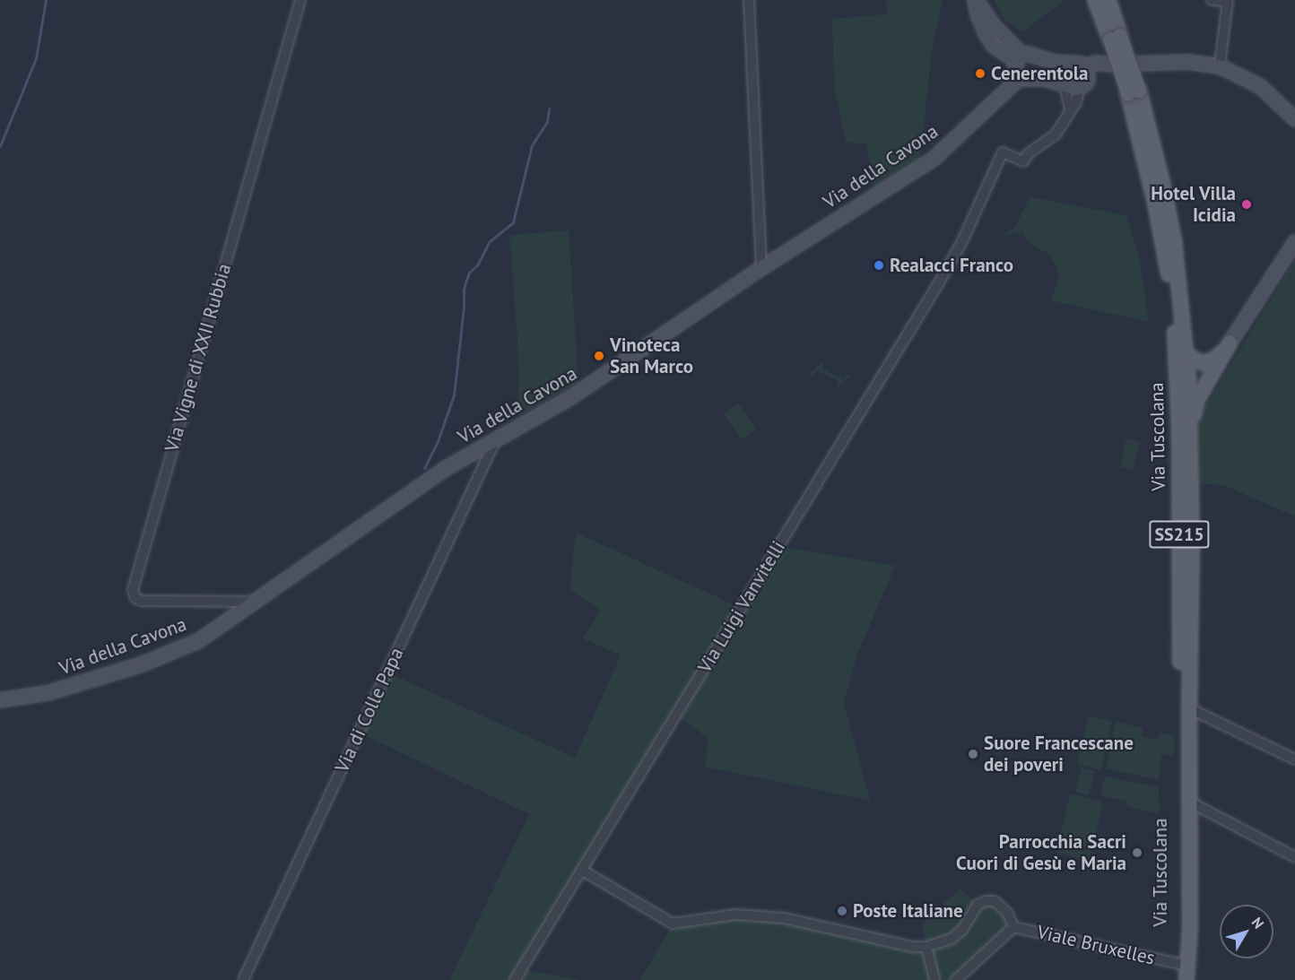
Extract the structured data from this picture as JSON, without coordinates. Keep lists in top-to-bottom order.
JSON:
{
  "streets": {
    "main road": ["Via della Cavona", "Via Tuscolana", "SS215"],
    "street": [
      "Via Vigne di XXII Rubbia",
      "Via Luigi Vanvitelli",
      "Via di Colle Papa",
      "Viale Bruxelles"
    ]
  },
  "crossings": [
    ["Via della Cavona", "Via Vigne di XXII Rubbia"],
    ["Via della Cavona", "Via di Colle Papa"],
    ["Via Tuscolana", "Viale Bruxelles"]
  ],
  "places": [
    "Cenerentola",
    "Hotel Villa Icidia",
    "Realacci Franco",
    "Vinoteca San Marco",
    "Suore Francescane dei poveri",
    "Parrocchia Sacri Cuori di Gesù e Maria",
    "Poste Italiane"
  ],
  "north": "top right"
}
